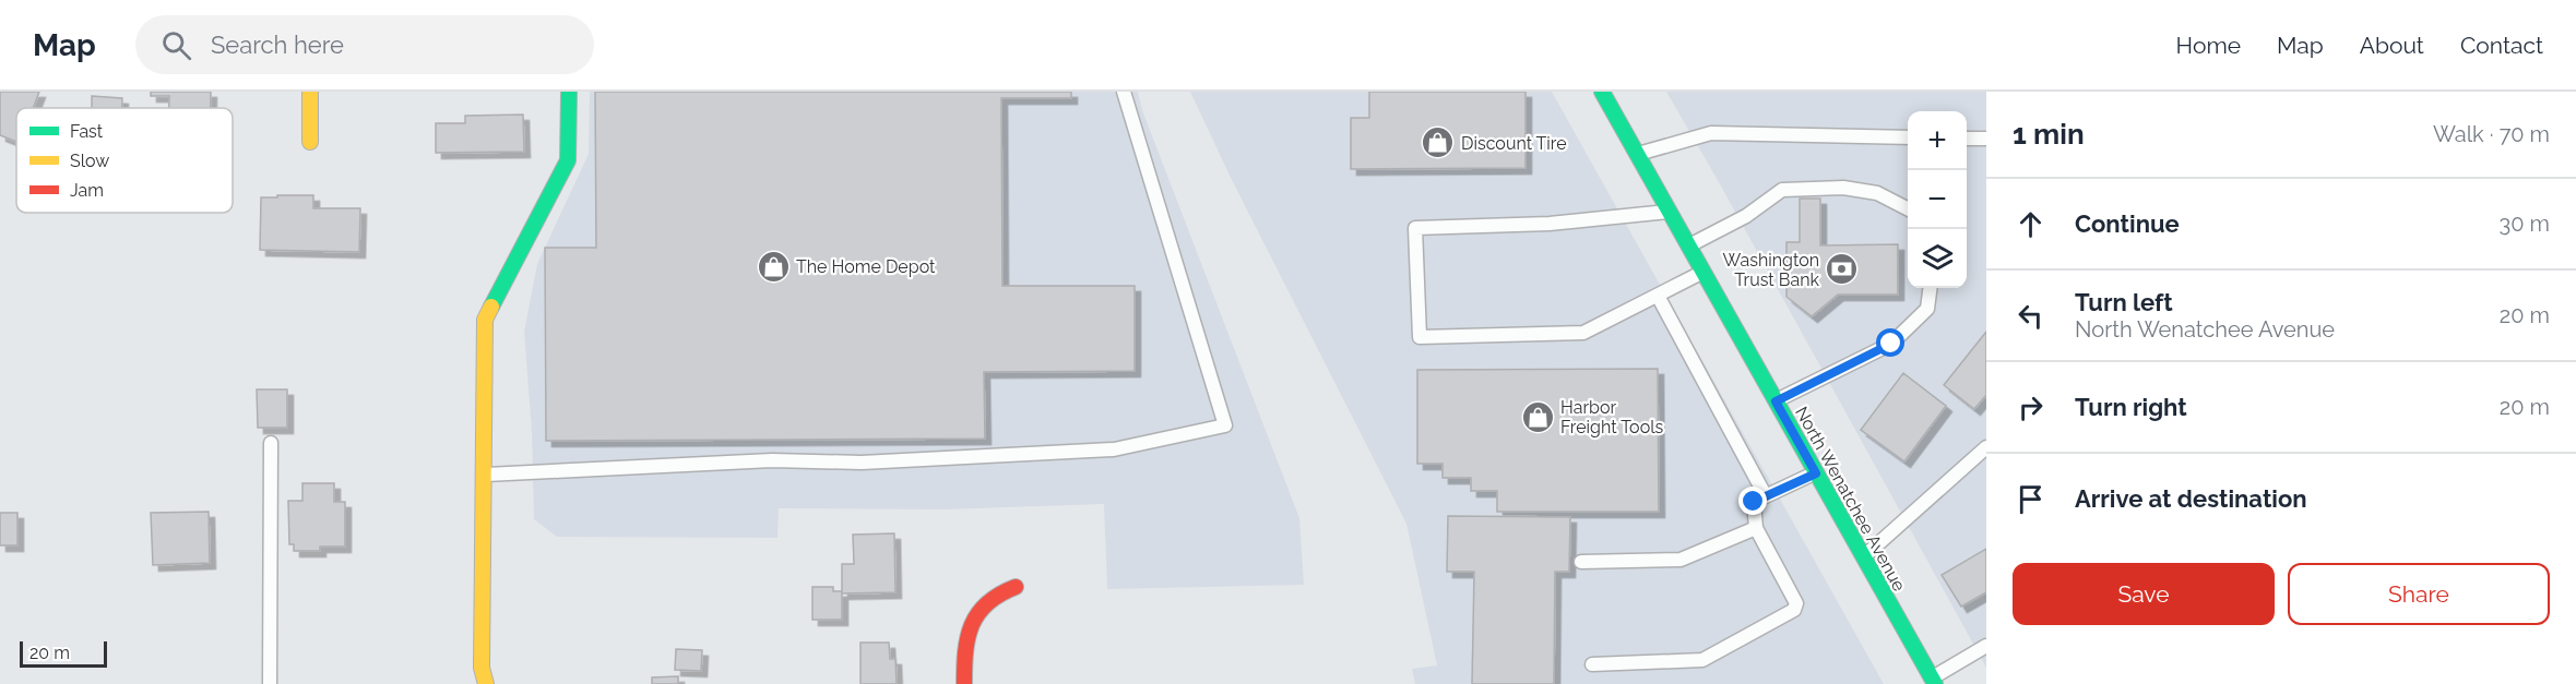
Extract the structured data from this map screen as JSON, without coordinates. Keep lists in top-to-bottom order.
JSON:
{
  "streets": {
    "street": ["North Wenatchee Avenue"]
  },
  "places": {
    "shop": ["Discount Tire", "The Home Depot", "Harbor Freight Tools"],
    "bank": ["Washington Trust Bank"]
  },
  "legend": ["Fast", "Slow", "Jam"],
  "scale_bar": "20 m",
  "page": {
    "header": "Map",
    "search": "Search here",
    "nav": [
      "Home",
      "Map",
      "About",
      "Contact"
    ],
    "heading": ["1 min", "Walk · 70 m"],
    "map_buttons": ["+", "−"],
    "list": [
      ["Continue", "30 m"],
      ["Turn left", "North Wenatchee Avenue", "20 m"],
      ["Turn right", "20 m"],
      "Arrive at destination"
    ],
    "buttons": ["Save", "Share"],
    "scale": "20 m"
  }
}
